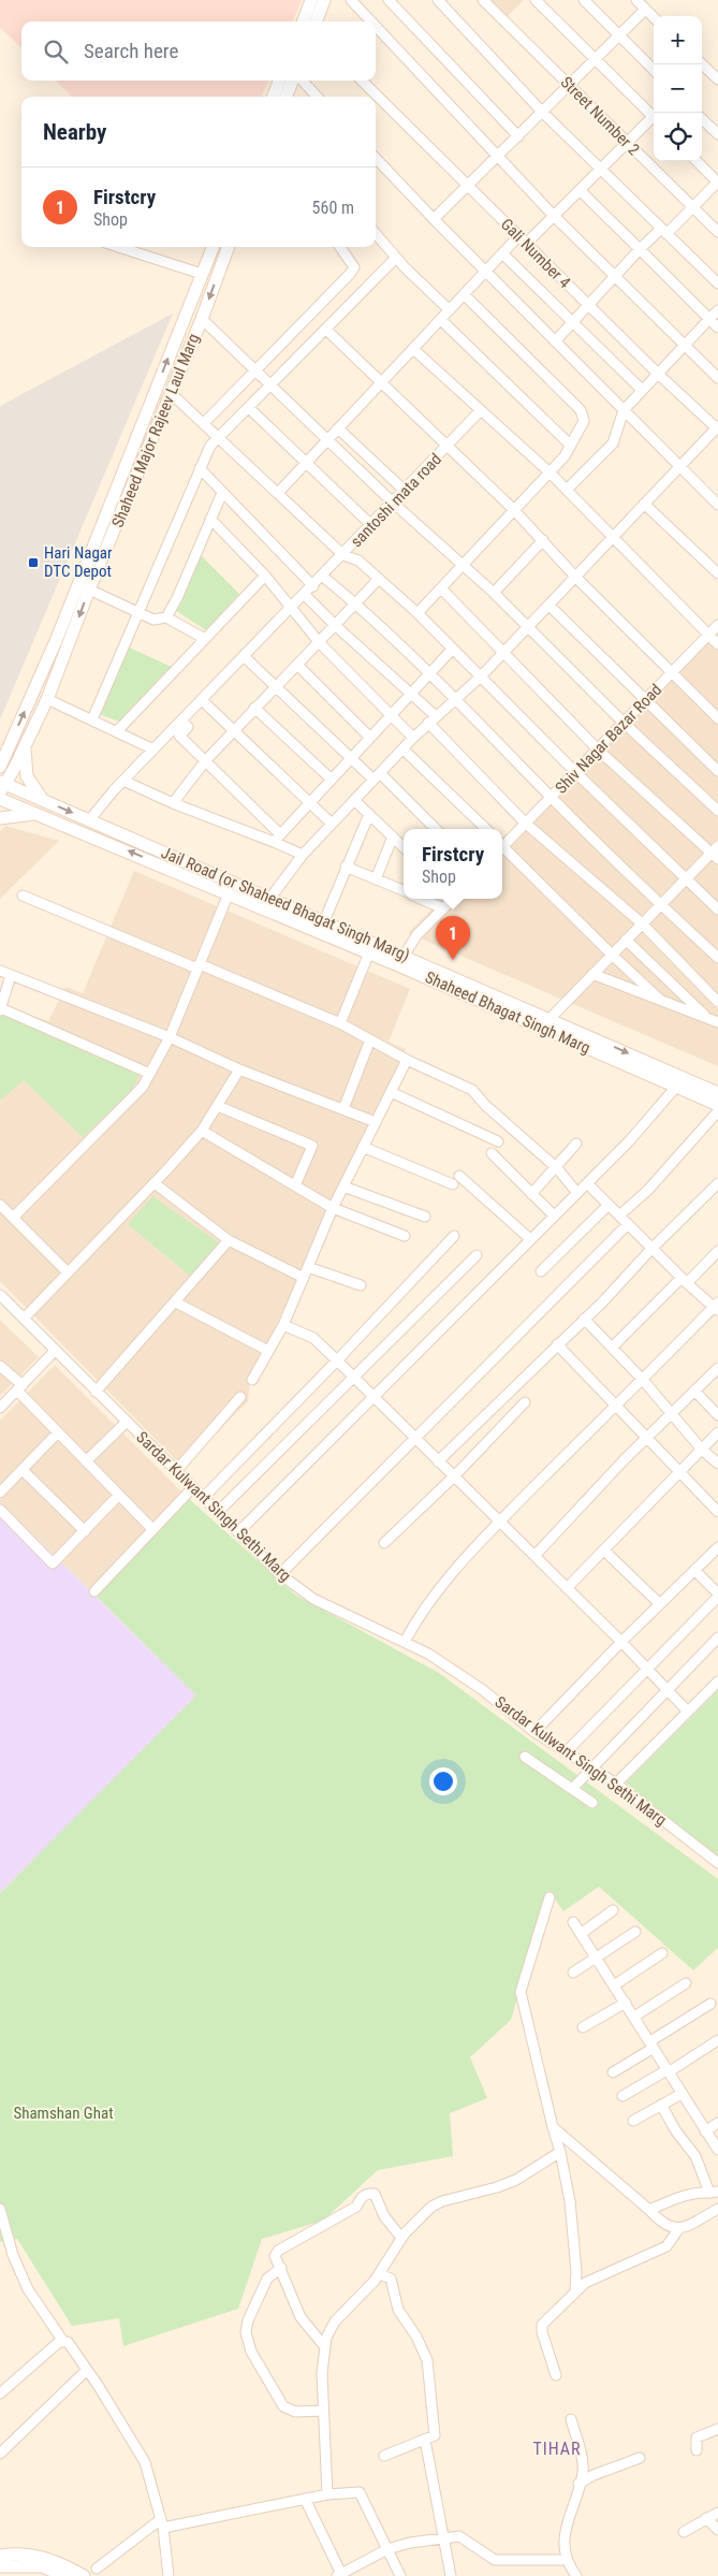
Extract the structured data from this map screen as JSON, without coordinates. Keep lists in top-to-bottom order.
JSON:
{
  "streets": {
    "main road": ["Shaheed Major Rajeev Laul Marg", "Jail Road (or Shaheed Bhagat Singh Marg)", "Shaheed Bhagat Singh Marg"],
    "street": [
      "Street Number 2",
      "Gali Number 4",
      "santoshi mata road",
      "Shiv Nagar Bazar Road",
      "Sardar Kulwant Singh Sethi Marg"
    ]
  },
  "crossings": [
    ["Shaheed Major Rajeev Laul Marg", "Jail Road (or Shaheed Bhagat Singh Marg)"],
    ["santoshi mata road", "Jail Road (or Shaheed Bhagat Singh Marg)"],
    ["Jail Road (or Shaheed Bhagat Singh Marg)", "Shaheed Bhagat Singh Marg"]
  ],
  "districts": ["TIHAR"],
  "parks": ["Shamshan Ghat"],
  "places": {
    "transit": ["Hari Nagar DTC Depot"]
  },
  "page": {
    "map_buttons": ["+", "−"],
    "search": "Search here",
    "heading": "Nearby",
    "list": [
      {
        "mark": "1",
        "name": "Firstcry",
        "note": "Shop",
        "value": "560 m"
      }
    ],
    "popup": ["Firstcry", "Shop"],
    "pins": "1"
  }
}
